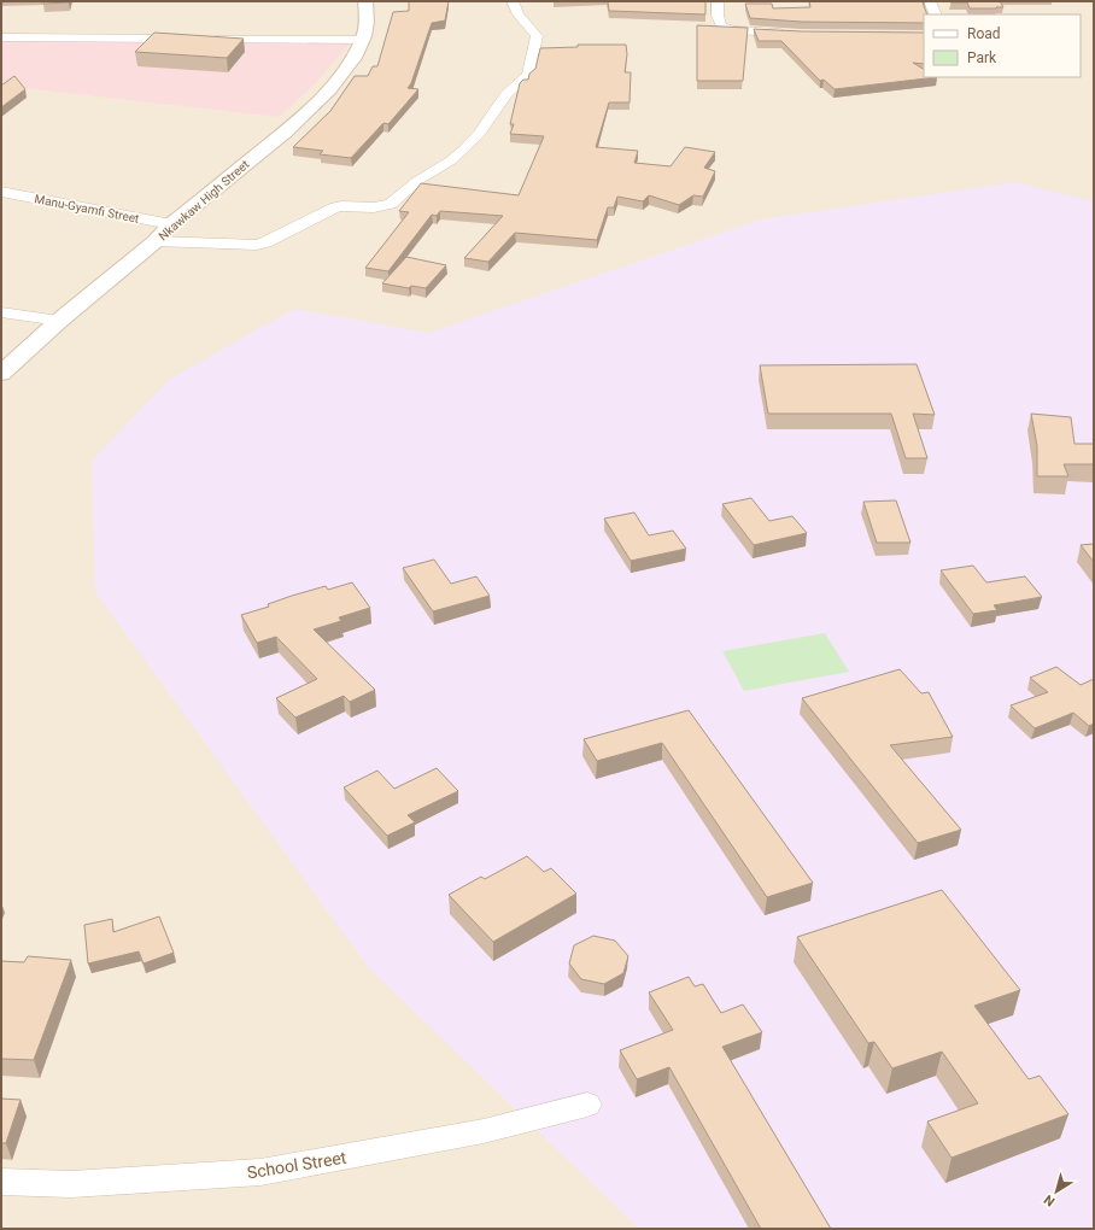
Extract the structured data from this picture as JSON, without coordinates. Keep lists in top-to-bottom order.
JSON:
{
  "streets": {
    "main road": ["Nkawkaw High Street"],
    "street": ["Manu-Gyamfi Street", "School Street"]
  },
  "crossings": [
    ["Nkawkaw High Street", "Manu-Gyamfi Street"]
  ],
  "legend": ["Road", "Park"],
  "north": "bottom left"
}
